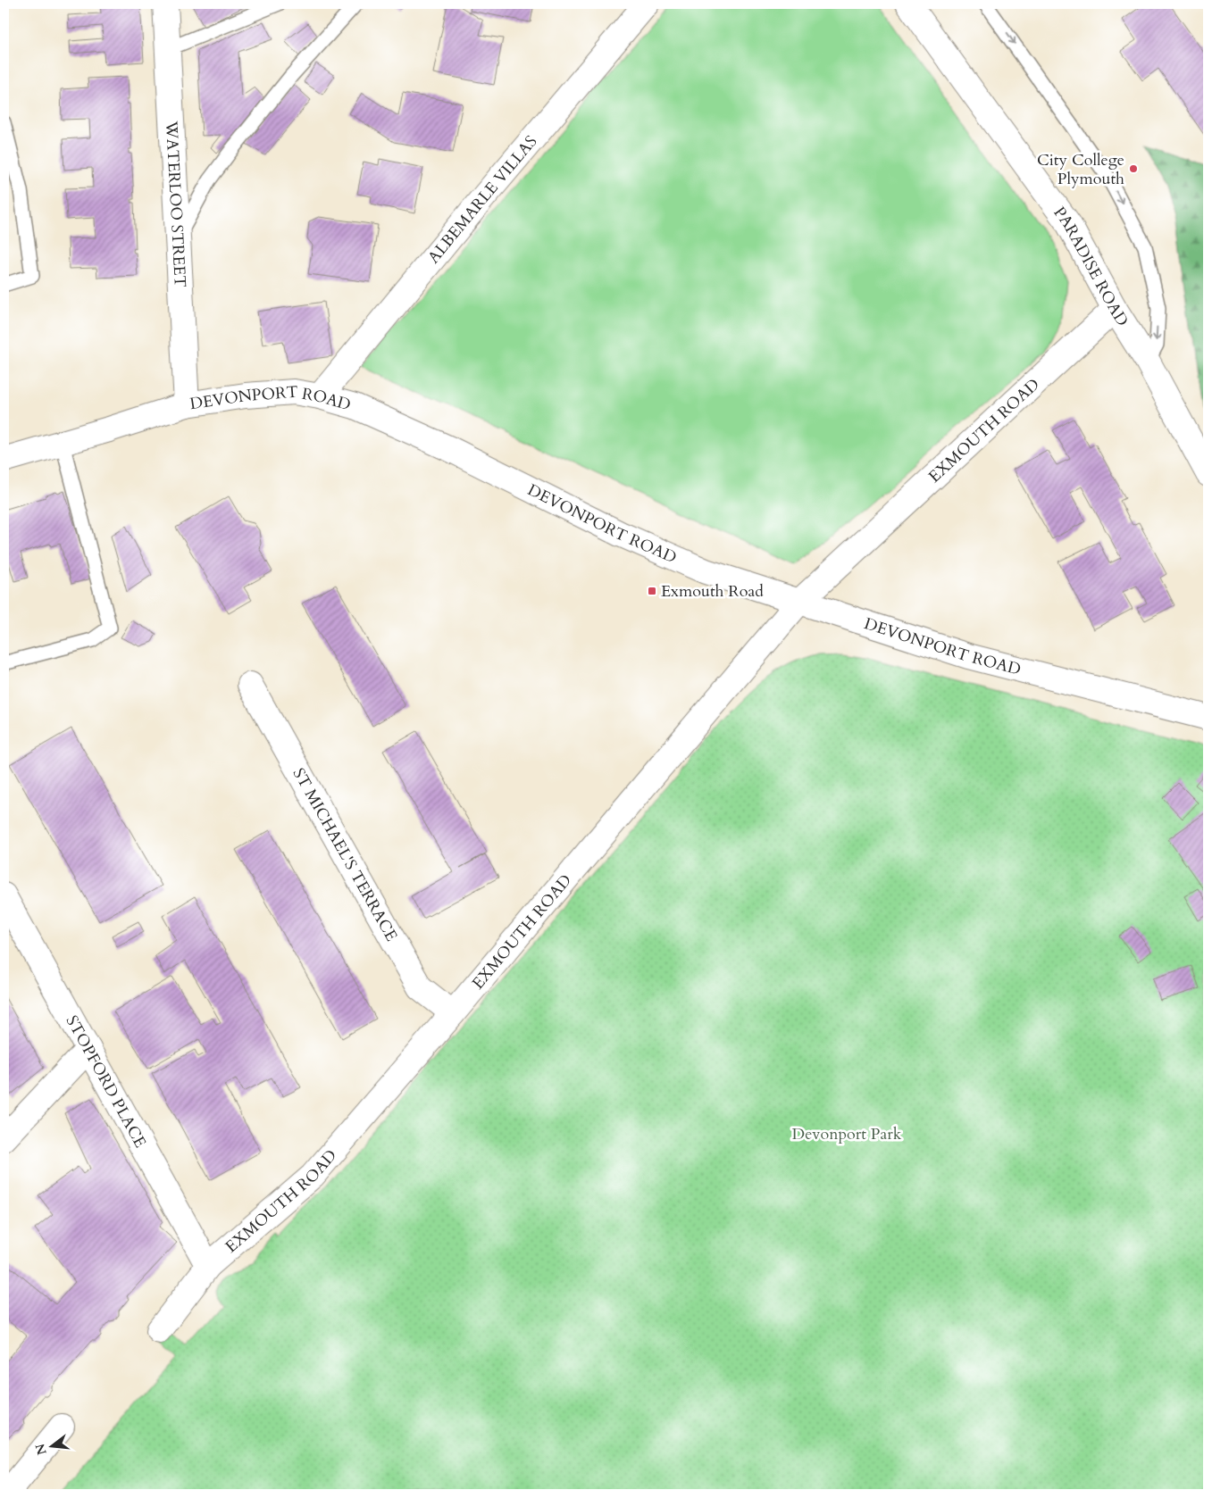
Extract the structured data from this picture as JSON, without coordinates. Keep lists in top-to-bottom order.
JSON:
{
  "streets": {
    "street": [
      "ALBEMARLE VILLAS",
      "WATERLOO STREET",
      "PARADISE ROAD",
      "DEVONPORT ROAD",
      "EXMOUTH ROAD",
      "ST MICHAEL'S TERRACE",
      "STOPFORD PLACE"
    ]
  },
  "crossings": [
    ["ALBEMARLE VILLAS", "DEVONPORT ROAD"],
    ["WATERLOO STREET", "DEVONPORT ROAD"],
    ["PARADISE ROAD", "EXMOUTH ROAD"],
    ["DEVONPORT ROAD", "EXMOUTH ROAD"],
    ["EXMOUTH ROAD", "ST MICHAEL'S TERRACE"],
    ["EXMOUTH ROAD", "STOPFORD PLACE"]
  ],
  "parks": ["Devonport Park"],
  "places": {
    "other": ["City College Plymouth"],
    "transit": ["Exmouth Road"]
  },
  "north": "left"
}
